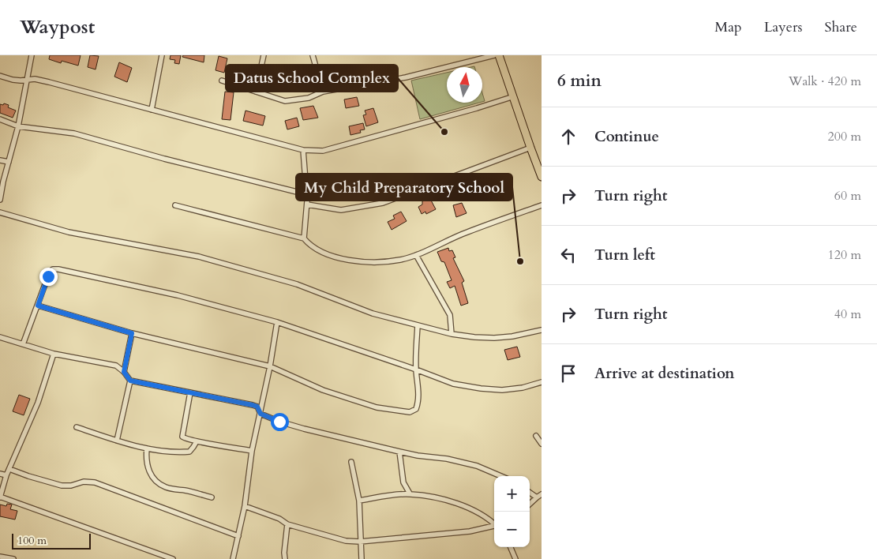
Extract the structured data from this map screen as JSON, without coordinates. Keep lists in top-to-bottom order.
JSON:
{
  "places": ["Datus School Complex", "My Child Preparatory School"],
  "scale_bar": "100 m",
  "north": "top",
  "page": {
    "header": "Waypost",
    "nav": ["Map", "Layers", "Share"],
    "heading": ["6 min", "Walk · 420 m"],
    "list": [
      ["Continue", "200 m"],
      ["Turn right", "60 m"],
      ["Turn left", "120 m"],
      ["Turn right", "40 m"],
      "Arrive at destination"
    ],
    "map_buttons": ["+", "−"],
    "scale": "100 m"
  }
}
